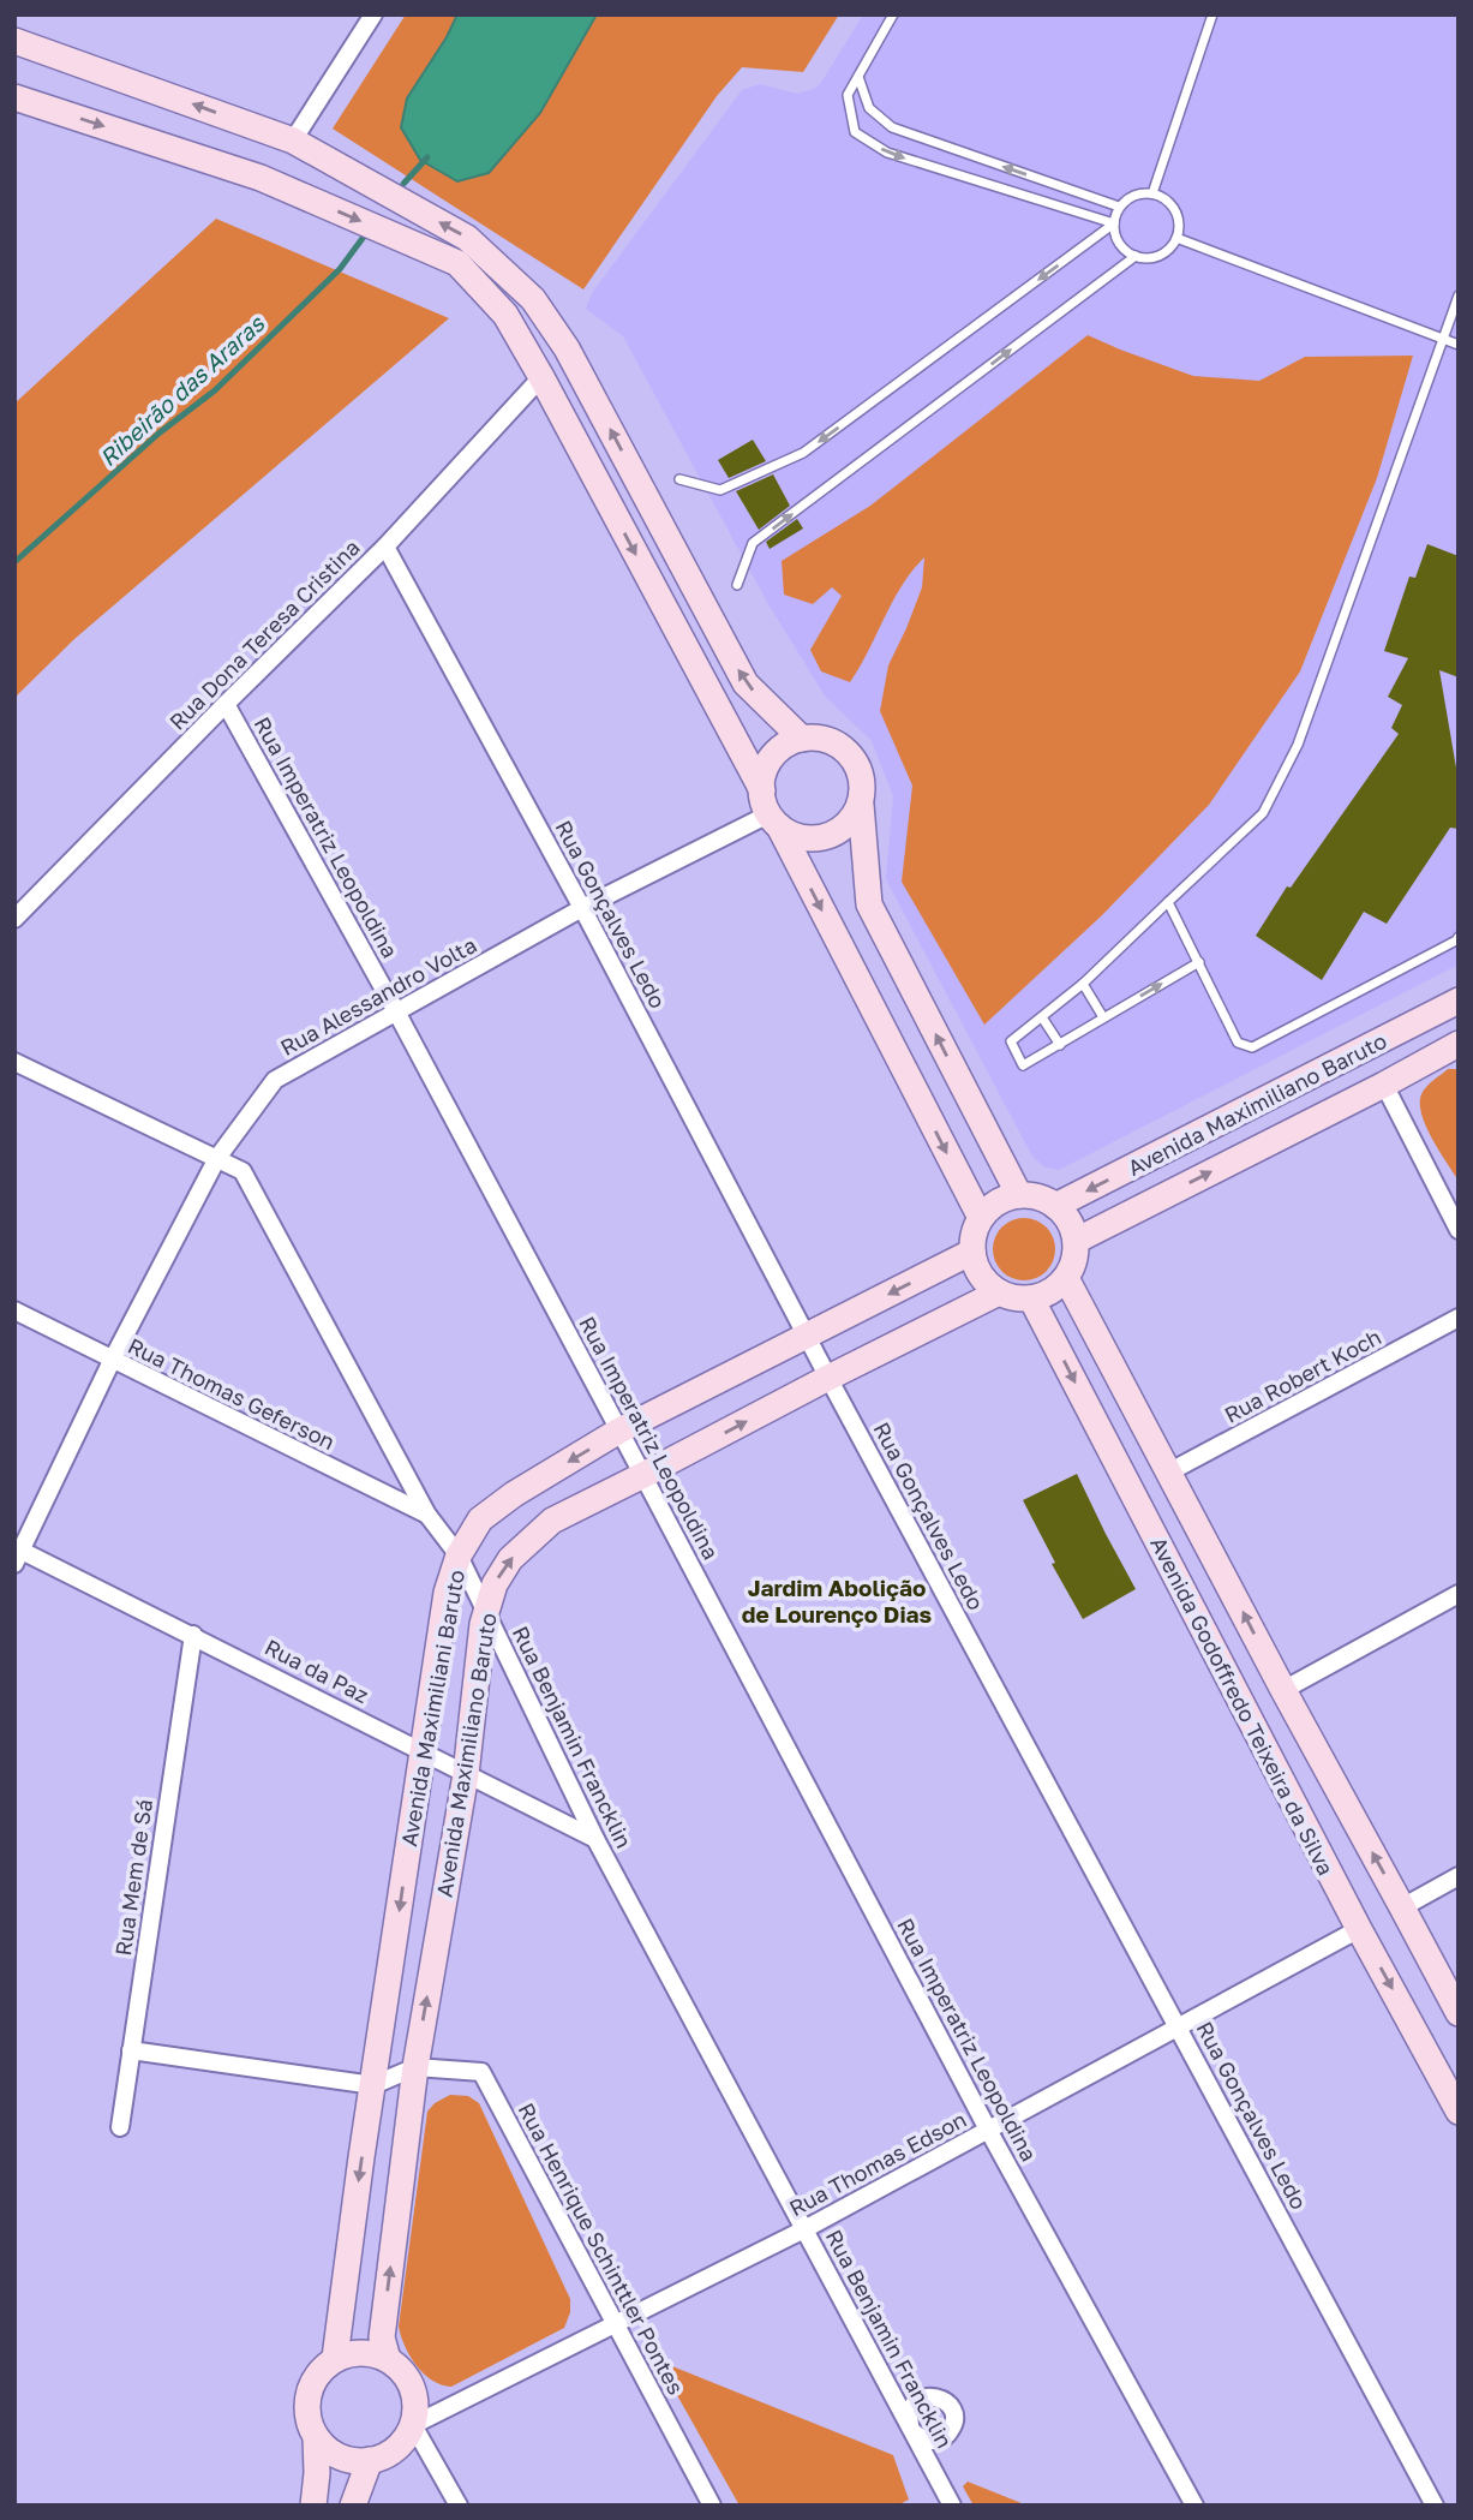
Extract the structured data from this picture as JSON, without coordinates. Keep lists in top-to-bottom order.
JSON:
{
  "streets": {
    "street": [
      "Rua Dona Teresa Cristina",
      "Rua Imperatriz Leopoldina",
      "Rua Gonçalves Ledo",
      "Rua Alessandro Volta",
      "Avenida Maximiliano Baruto",
      "Rua Robert Koch",
      "Rua Thomas Geferson",
      "Rua da Paz",
      "Avenida Godoffredo Teixeira da Silva",
      "Avenida Maximiliani Baruto",
      "Rua Benjamin Francklin",
      "Rua Mem de Sá",
      "Rua Thomas Edson",
      "Rua Henrique Schinttler Pontes"
    ]
  },
  "crossings": [
    ["Rua Dona Teresa Cristina", "Rua Imperatriz Leopoldina"],
    ["Rua Dona Teresa Cristina", "Rua Gonçalves Ledo"],
    ["Rua Imperatriz Leopoldina", "Rua Alessandro Volta"],
    ["Rua Imperatriz Leopoldina", "Avenida Maximiliano Baruto"],
    ["Rua Imperatriz Leopoldina", "Avenida Maximiliani Baruto"],
    ["Rua Imperatriz Leopoldina", "Rua Thomas Edson"],
    ["Rua Gonçalves Ledo", "Rua Alessandro Volta"],
    ["Rua Gonçalves Ledo", "Avenida Maximiliano Baruto"],
    ["Rua Gonçalves Ledo", "Avenida Maximiliani Baruto"],
    ["Rua Gonçalves Ledo", "Rua Thomas Edson"],
    ["Rua Alessandro Volta", "Rua Thomas Geferson"],
    ["Rua Alessandro Volta", "Rua da Paz"],
    ["Rua Alessandro Volta", "Rua Benjamin Francklin"],
    ["Avenida Maximiliano Baruto", "Rua da Paz"],
    ["Avenida Maximiliano Baruto", "Avenida Godoffredo Teixeira da Silva"],
    ["Avenida Maximiliano Baruto", "Avenida Maximiliani Baruto"],
    ["Avenida Maximiliano Baruto", "Rua Benjamin Francklin"],
    ["Avenida Maximiliano Baruto", "Rua Thomas Edson"],
    ["Avenida Maximiliano Baruto", "Rua Henrique Schinttler Pontes"],
    ["Rua Robert Koch", "Avenida Godoffredo Teixeira da Silva"],
    ["Rua Thomas Geferson", "Rua Benjamin Francklin"],
    ["Rua da Paz", "Avenida Maximiliani Baruto"],
    ["Rua da Paz", "Rua Benjamin Francklin"],
    ["Rua da Paz", "Rua Mem de Sá"],
    ["Avenida Godoffredo Teixeira da Silva", "Avenida Maximiliani Baruto"],
    ["Avenida Godoffredo Teixeira da Silva", "Rua Thomas Edson"],
    ["Avenida Maximiliani Baruto", "Rua Benjamin Francklin"],
    ["Avenida Maximiliani Baruto", "Rua Thomas Edson"],
    ["Rua Benjamin Francklin", "Rua Thomas Edson"],
    ["Rua Thomas Edson", "Rua Henrique Schinttler Pontes"]
  ],
  "one_way": ["Avenida Maximiliani Baruto"],
  "districts": ["Jardim Abolição de Lourenço Dias"],
  "water": ["Ribeirão das Araras"]
}
